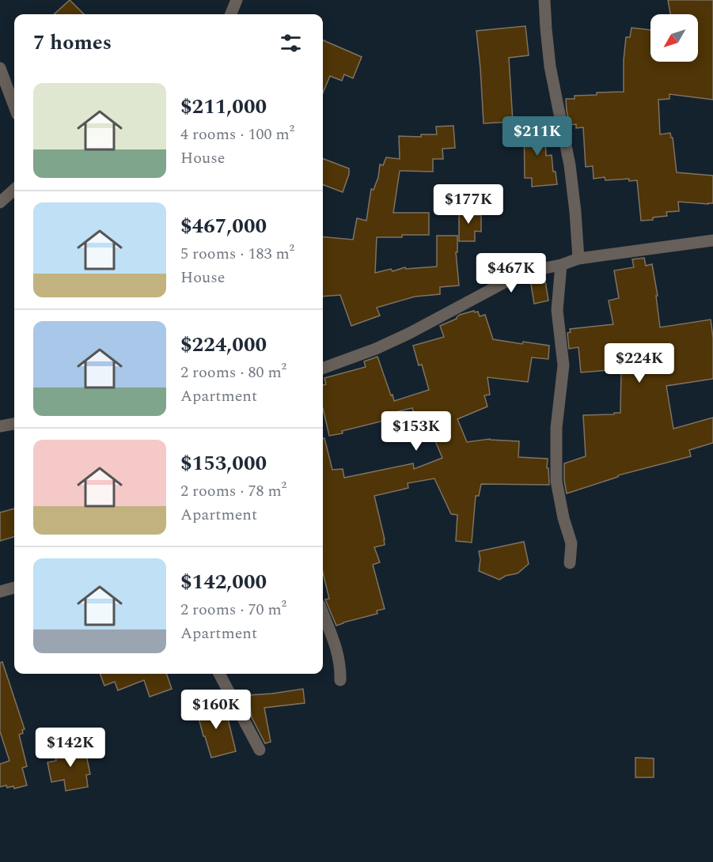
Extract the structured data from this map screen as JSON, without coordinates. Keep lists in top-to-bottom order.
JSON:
{
  "north": "bottom left",
  "page": {
    "heading": "7 homes",
    "list": [
      {
        "name": "$211,000",
        "note": "4 rooms · 100 m² · House"
      },
      {
        "name": "$467,000",
        "note": "5 rooms · 183 m² · House"
      },
      {
        "name": "$224,000",
        "note": "2 rooms · 80 m² · Apartment"
      },
      {
        "name": "$153,000",
        "note": "2 rooms · 78 m² · Apartment"
      },
      {
        "name": "$142,000",
        "note": "2 rooms · 70 m² · Apartment"
      }
    ],
    "price": [
      "$211K",
      "$177K",
      "$467K",
      "$224K",
      "$153K",
      "$160K",
      "$142K"
    ]
  }
}
